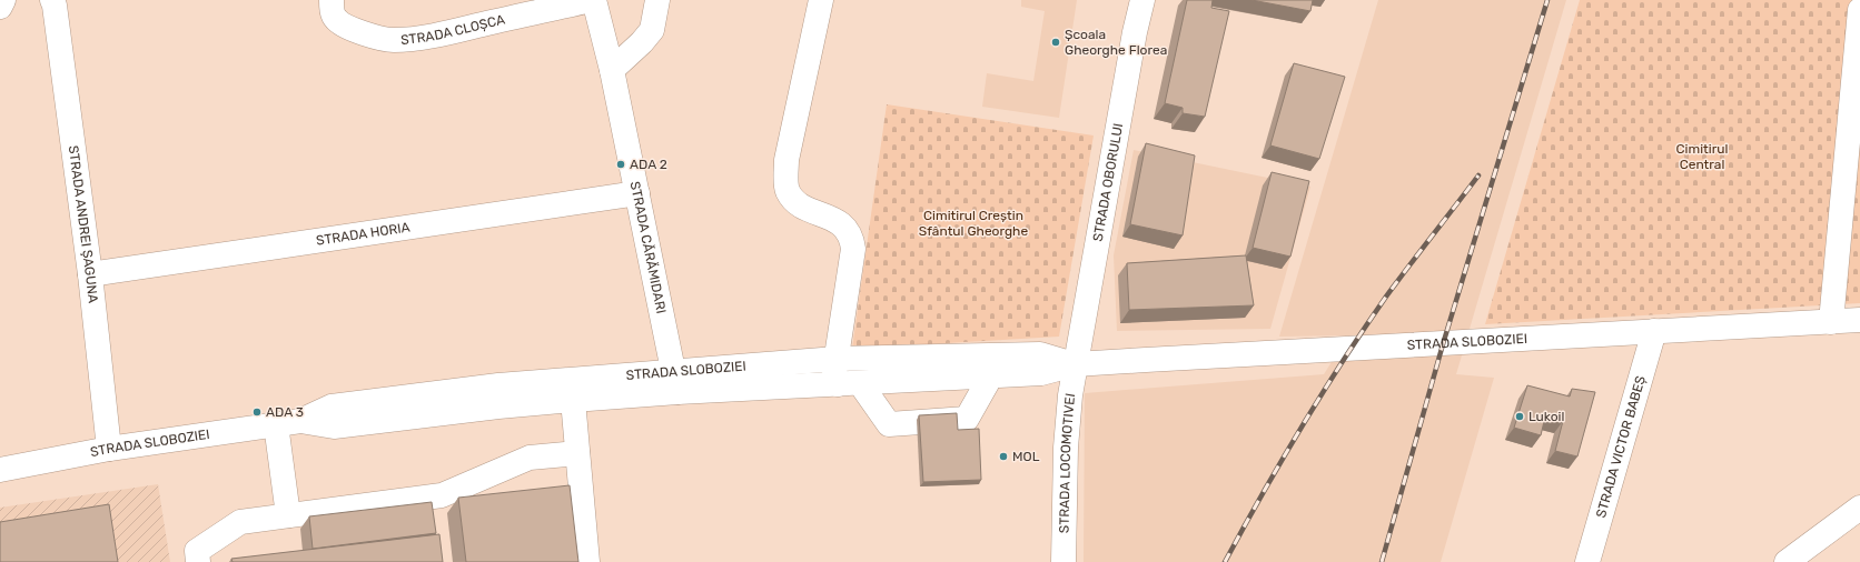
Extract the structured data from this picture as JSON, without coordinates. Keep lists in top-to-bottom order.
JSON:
{
  "streets": {
    "street": [
      "STRADA CLOȘCA",
      "STRADA OBORULUI",
      "STRADA ANDREI ȘAGUNA",
      "STRADA HORIA",
      "STRADA CĂRĂMIDARI",
      "STRADA SLOBOZIEI",
      "STRADA VICTOR BABEȘ",
      "STRADA LOCOMOTIVEI"
    ]
  },
  "crossings": [
    ["STRADA CLOȘCA", "STRADA CĂRĂMIDARI"],
    ["STRADA OBORULUI", "STRADA SLOBOZIEI"],
    ["STRADA OBORULUI", "STRADA LOCOMOTIVEI"],
    ["STRADA ANDREI ȘAGUNA", "STRADA HORIA"],
    ["STRADA ANDREI ȘAGUNA", "STRADA SLOBOZIEI"],
    ["STRADA HORIA", "STRADA CĂRĂMIDARI"],
    ["STRADA CĂRĂMIDARI", "STRADA SLOBOZIEI"],
    ["STRADA SLOBOZIEI", "STRADA VICTOR BABEȘ"],
    ["STRADA SLOBOZIEI", "STRADA LOCOMOTIVEI"]
  ],
  "parks": ["Cimitirul Central", "Cimitirul Creștin Sfântul Gheorghe"],
  "places": [
    "Școala Gheorghe Florea",
    "ADA 2",
    "ADA 3",
    "Lukoil",
    "MOL"
  ]
}
